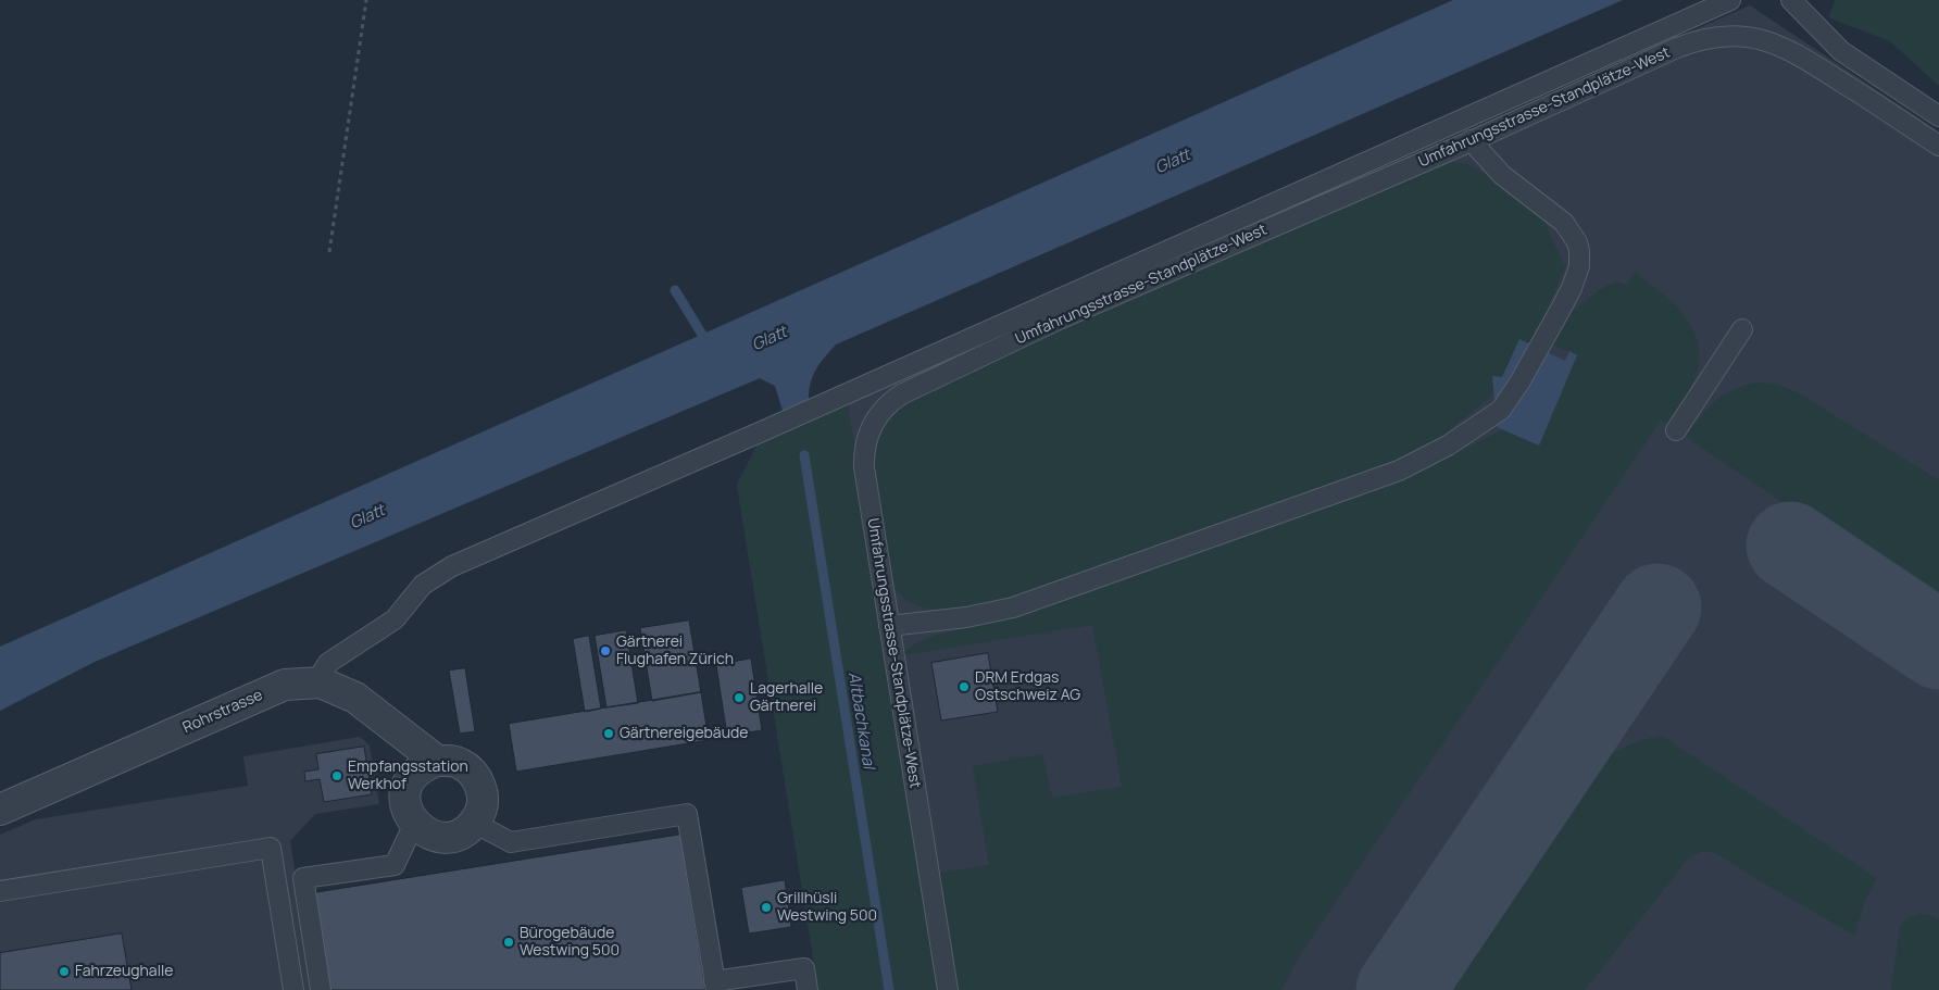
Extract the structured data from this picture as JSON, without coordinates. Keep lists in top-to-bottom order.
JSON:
{
  "streets": {
    "street": ["Rohrstrasse"],
    "lane": ["Umfahrungsstrasse-Standplätze-West"]
  },
  "water": ["Glatt", "Altbachkanal"],
  "places": [
    "Gärtnerei Flughafen Zürich",
    "DRM Erdgas Ostschweiz AG",
    "Lagerhalle Gärtnerei",
    "Gärtnereigebäude",
    "Empfangsstation Werkhof",
    "Grillhüsli Westwing 500",
    "Bürogebäude Westwing 500",
    "Fahrzeughalle"
  ]
}
